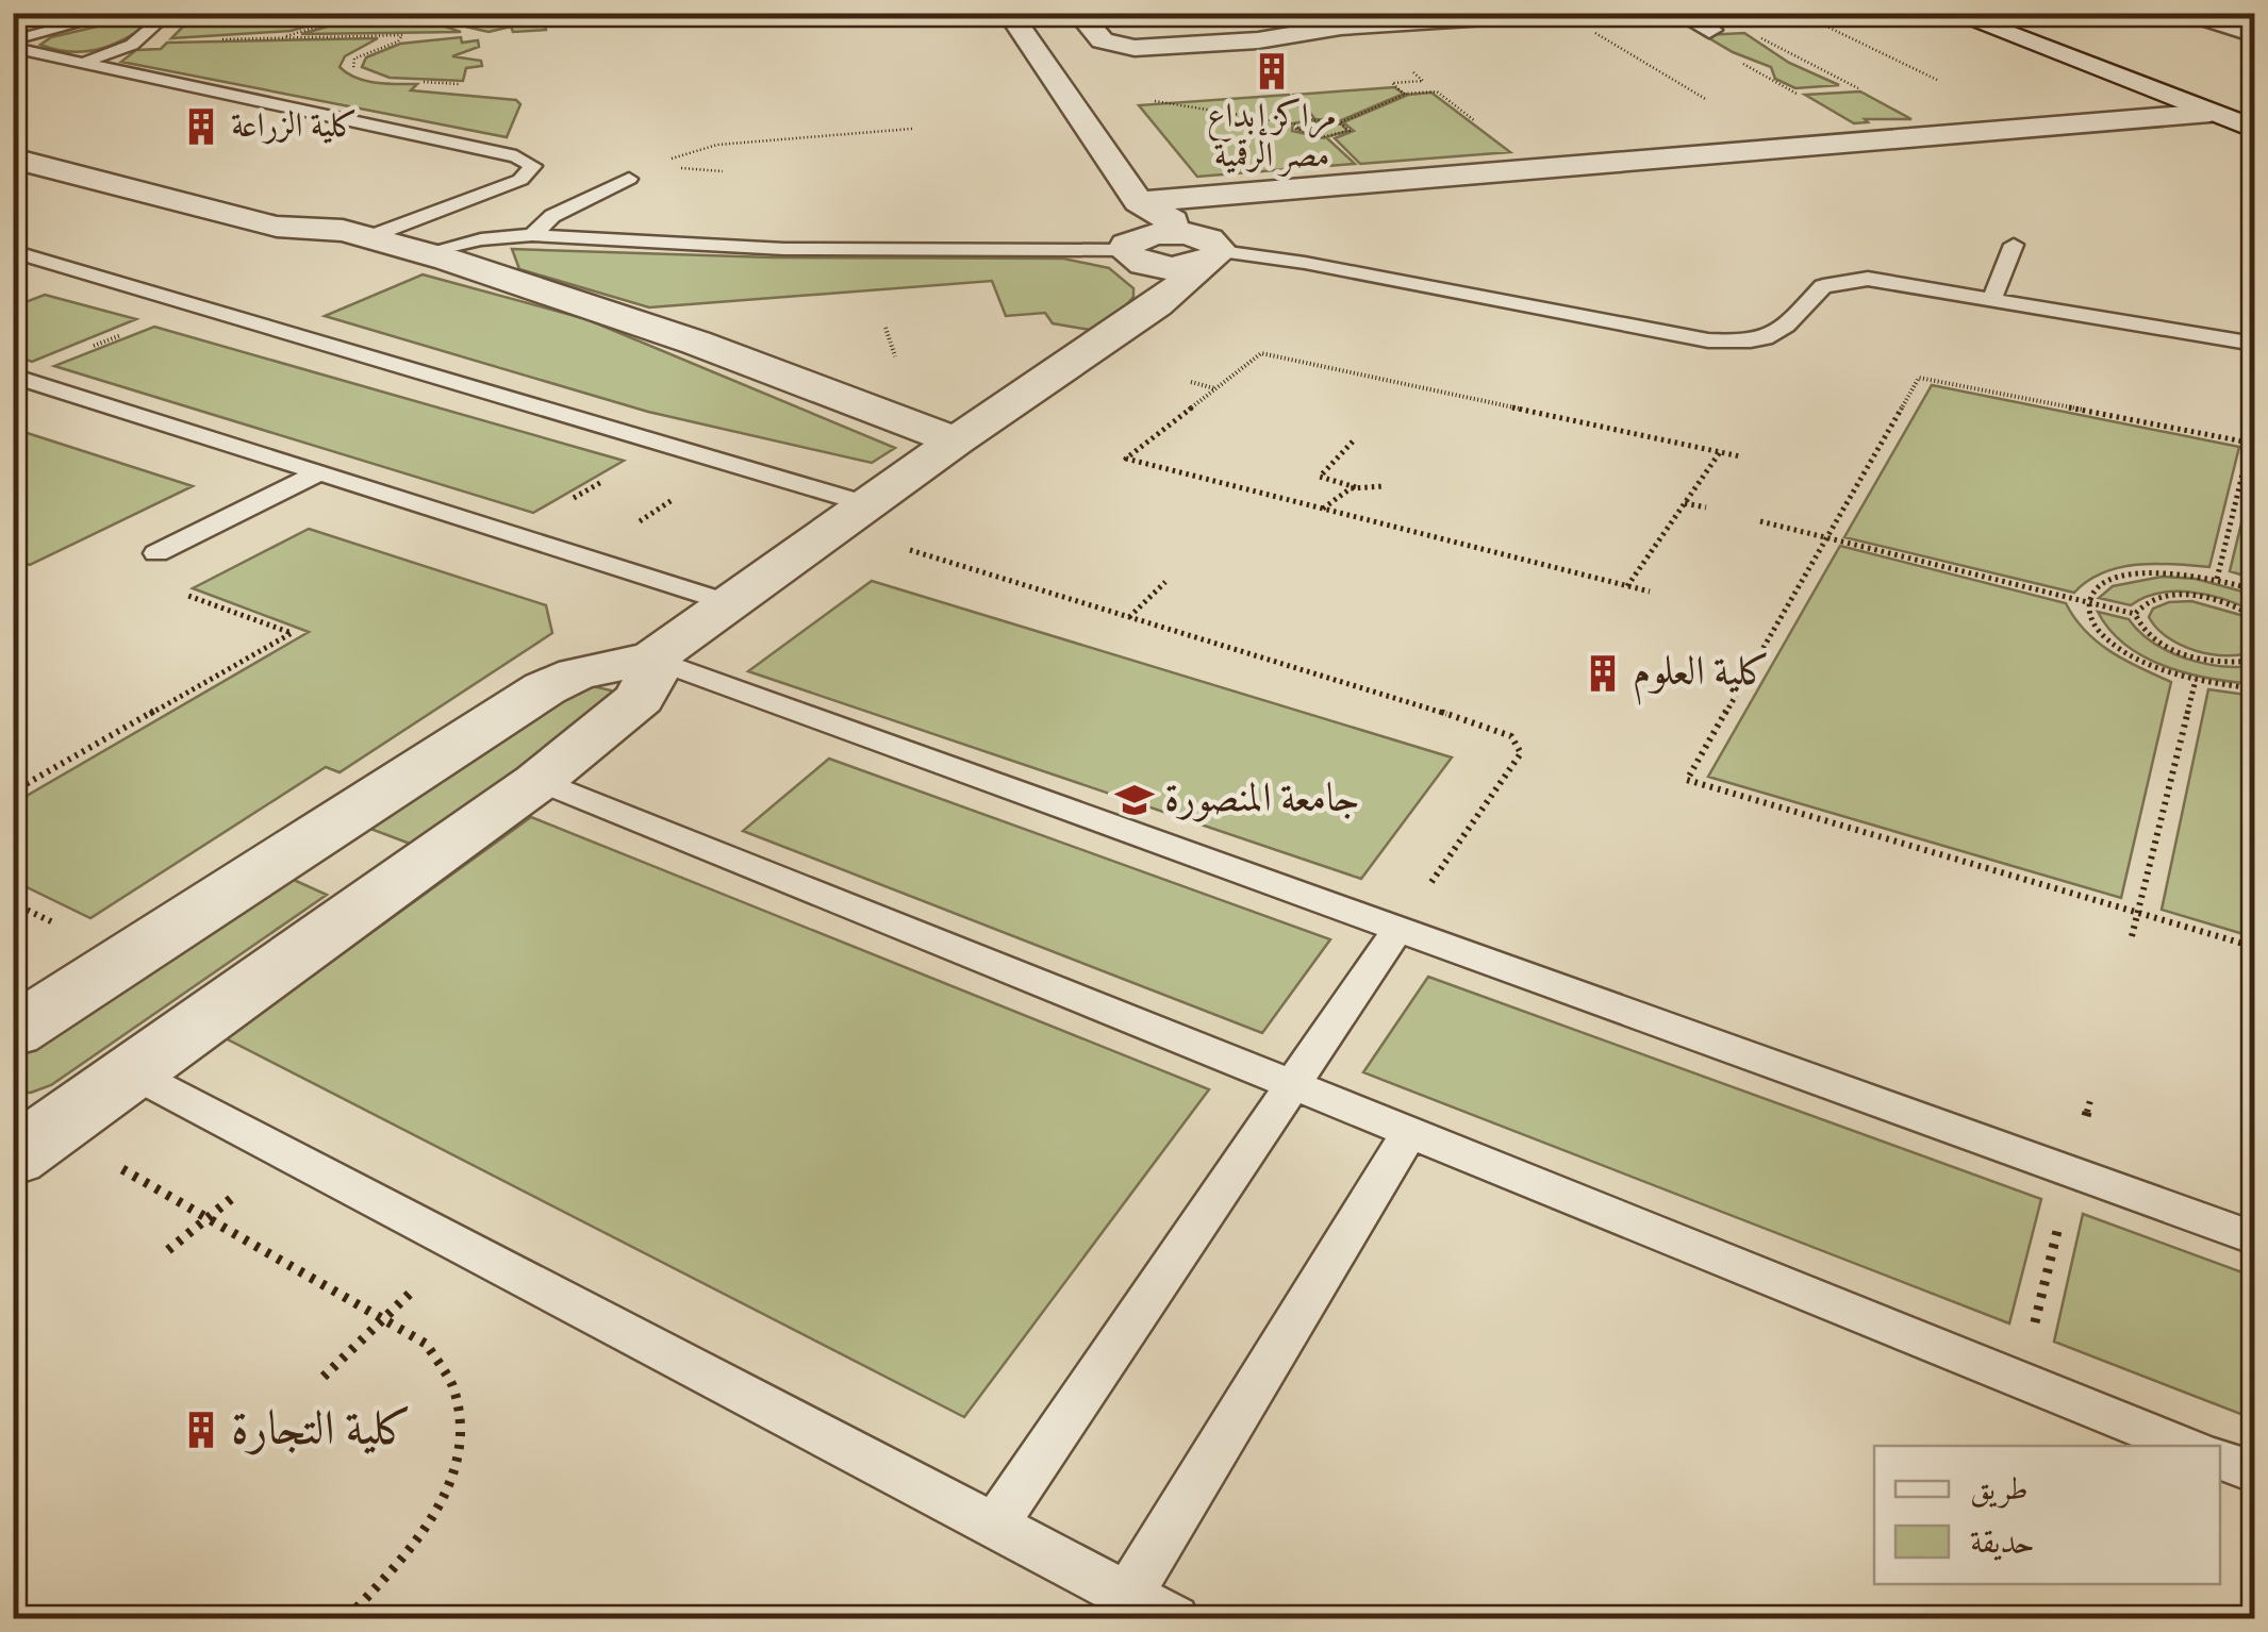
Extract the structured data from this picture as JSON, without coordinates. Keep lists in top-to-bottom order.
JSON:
{
  "places": {
    "building": [
      "مراكز إبداع مصر الرقمية",
      "كلية الزراعة",
      "كلية العلوم",
      "كلية التجارة"
    ],
    "school or university": ["جامعة المنصورة"]
  },
  "legend": ["طريق", "حديقة"]
}
